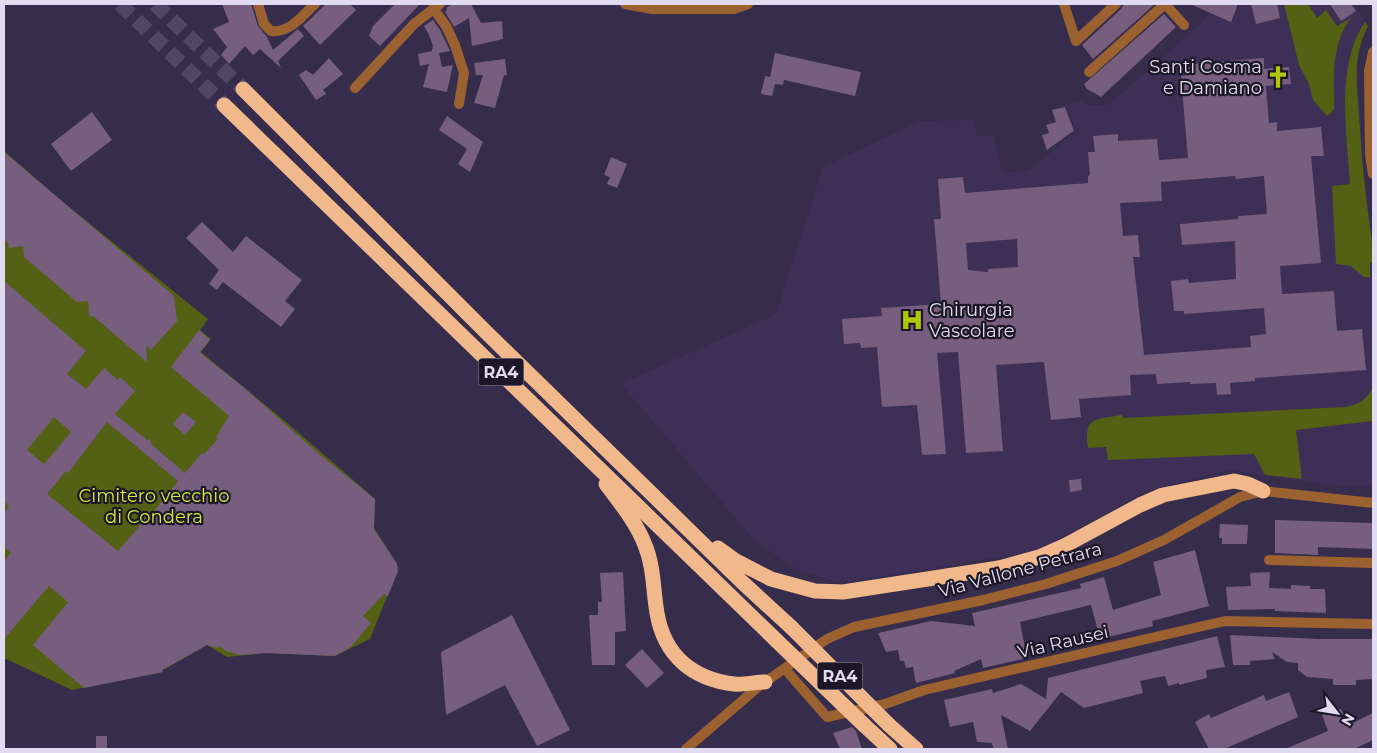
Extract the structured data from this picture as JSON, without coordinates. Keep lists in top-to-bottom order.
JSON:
{
  "streets": {
    "highway": ["RA4"],
    "street": ["Via Vallone Petrara", "Via Rausei"]
  },
  "crossings": [
    ["Via Vallone Petrara", "Via Rausei"]
  ],
  "parks": ["Cimitero vecchio di Condera"],
  "places": {
    "church": ["Santi Cosma e Damiano"],
    "hospital": ["Chirurgia Vascolare"]
  },
  "north": "bottom right"
}
